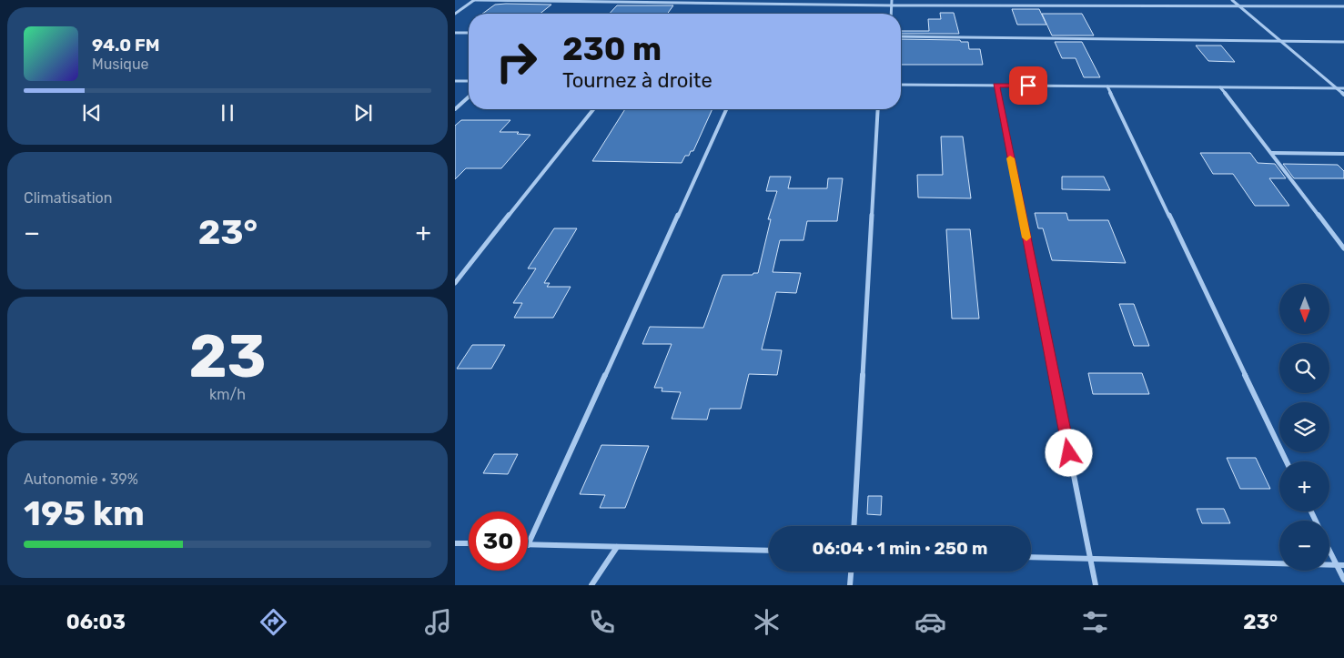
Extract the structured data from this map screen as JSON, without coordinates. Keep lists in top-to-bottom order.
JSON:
{
  "north": "bottom",
  "page": {
    "turn": ["230 m", "Tournez à droite"],
    "song": ["94.0 FM", "Musique"],
    "tile": [
      "Climatisation",
      ["23", "km/h"],
      ["Autonomie · 39%", "195 km"]
    ],
    "heat": ["−", "23°", "+"],
    "map_buttons": ["+", "−"],
    "limit": "30",
    "trip": "06:04 · 1 min · 250 m",
    "tabs": ["06:03", "23°"]
  }
}
